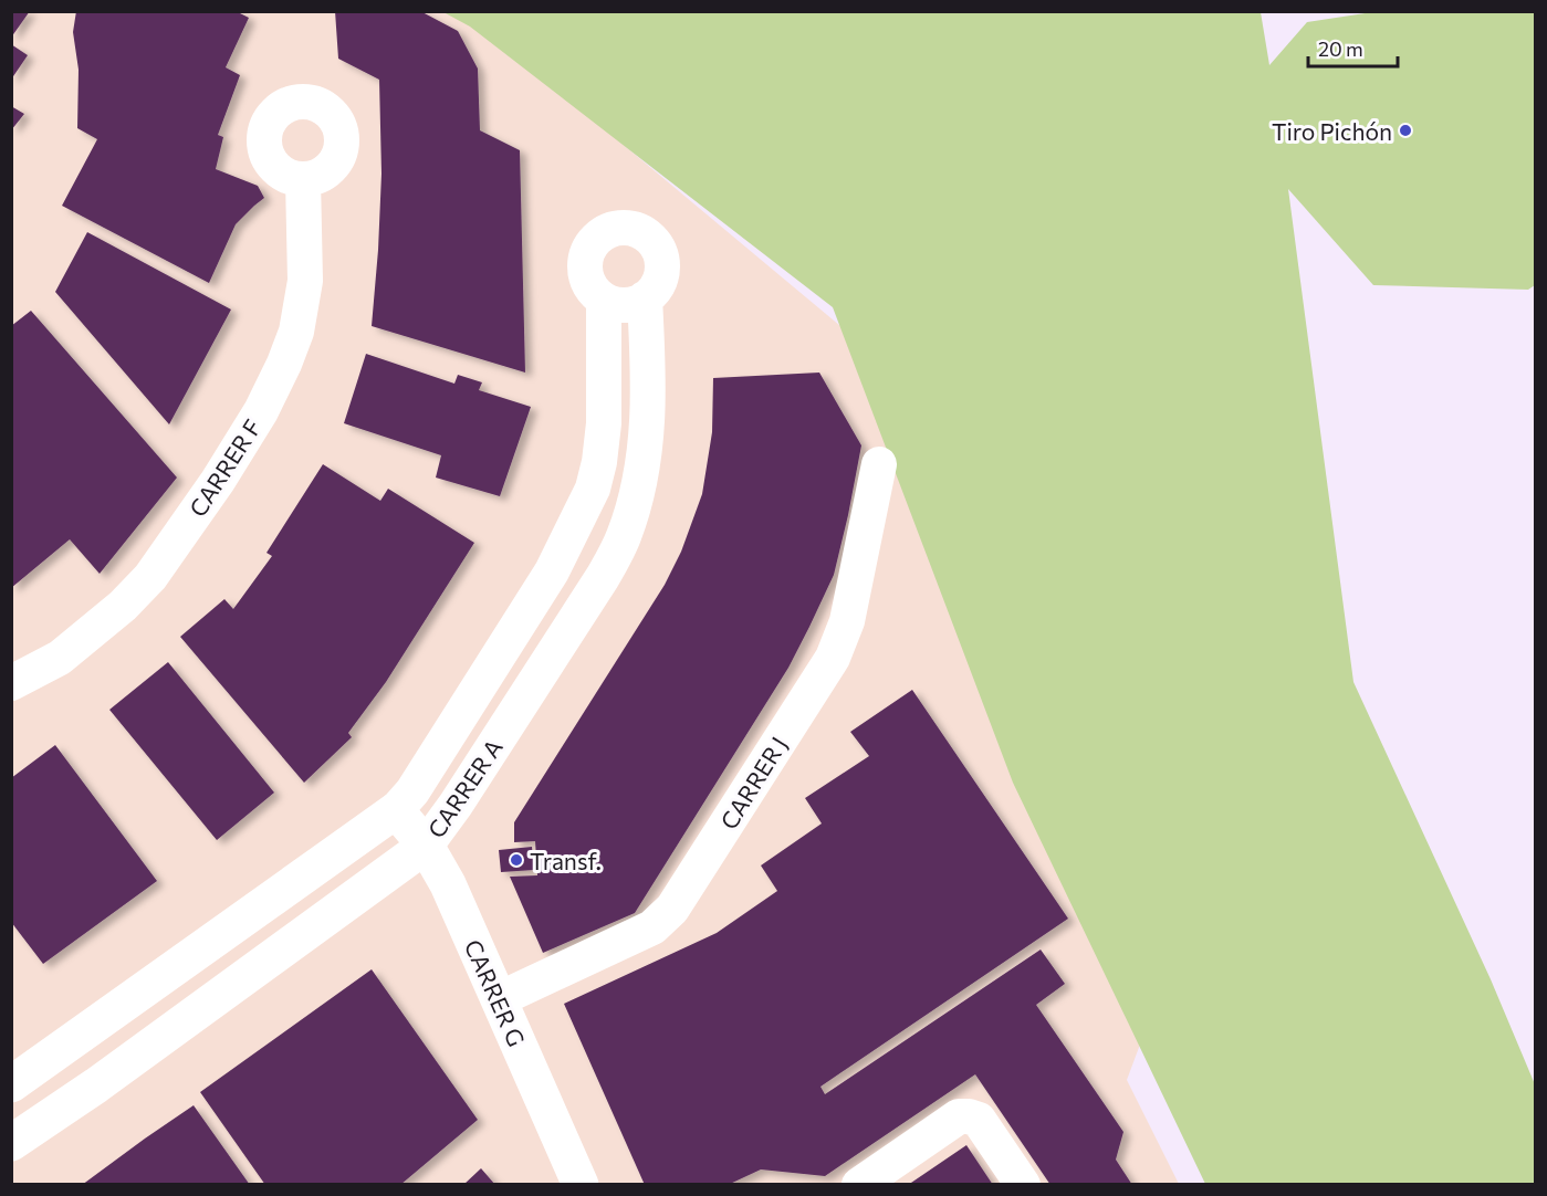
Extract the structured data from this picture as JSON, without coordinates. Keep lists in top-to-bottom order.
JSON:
{
  "streets": {
    "street": [
      "CARRER F",
      "CARRER J",
      "CARRER A",
      "CARRER G"
    ]
  },
  "crossings": [
    ["CARRER J", "CARRER G"],
    ["CARRER A", "CARRER G"]
  ],
  "places": ["Tiro Pichón", "Transf."],
  "scale_bar": "20 m"
}
